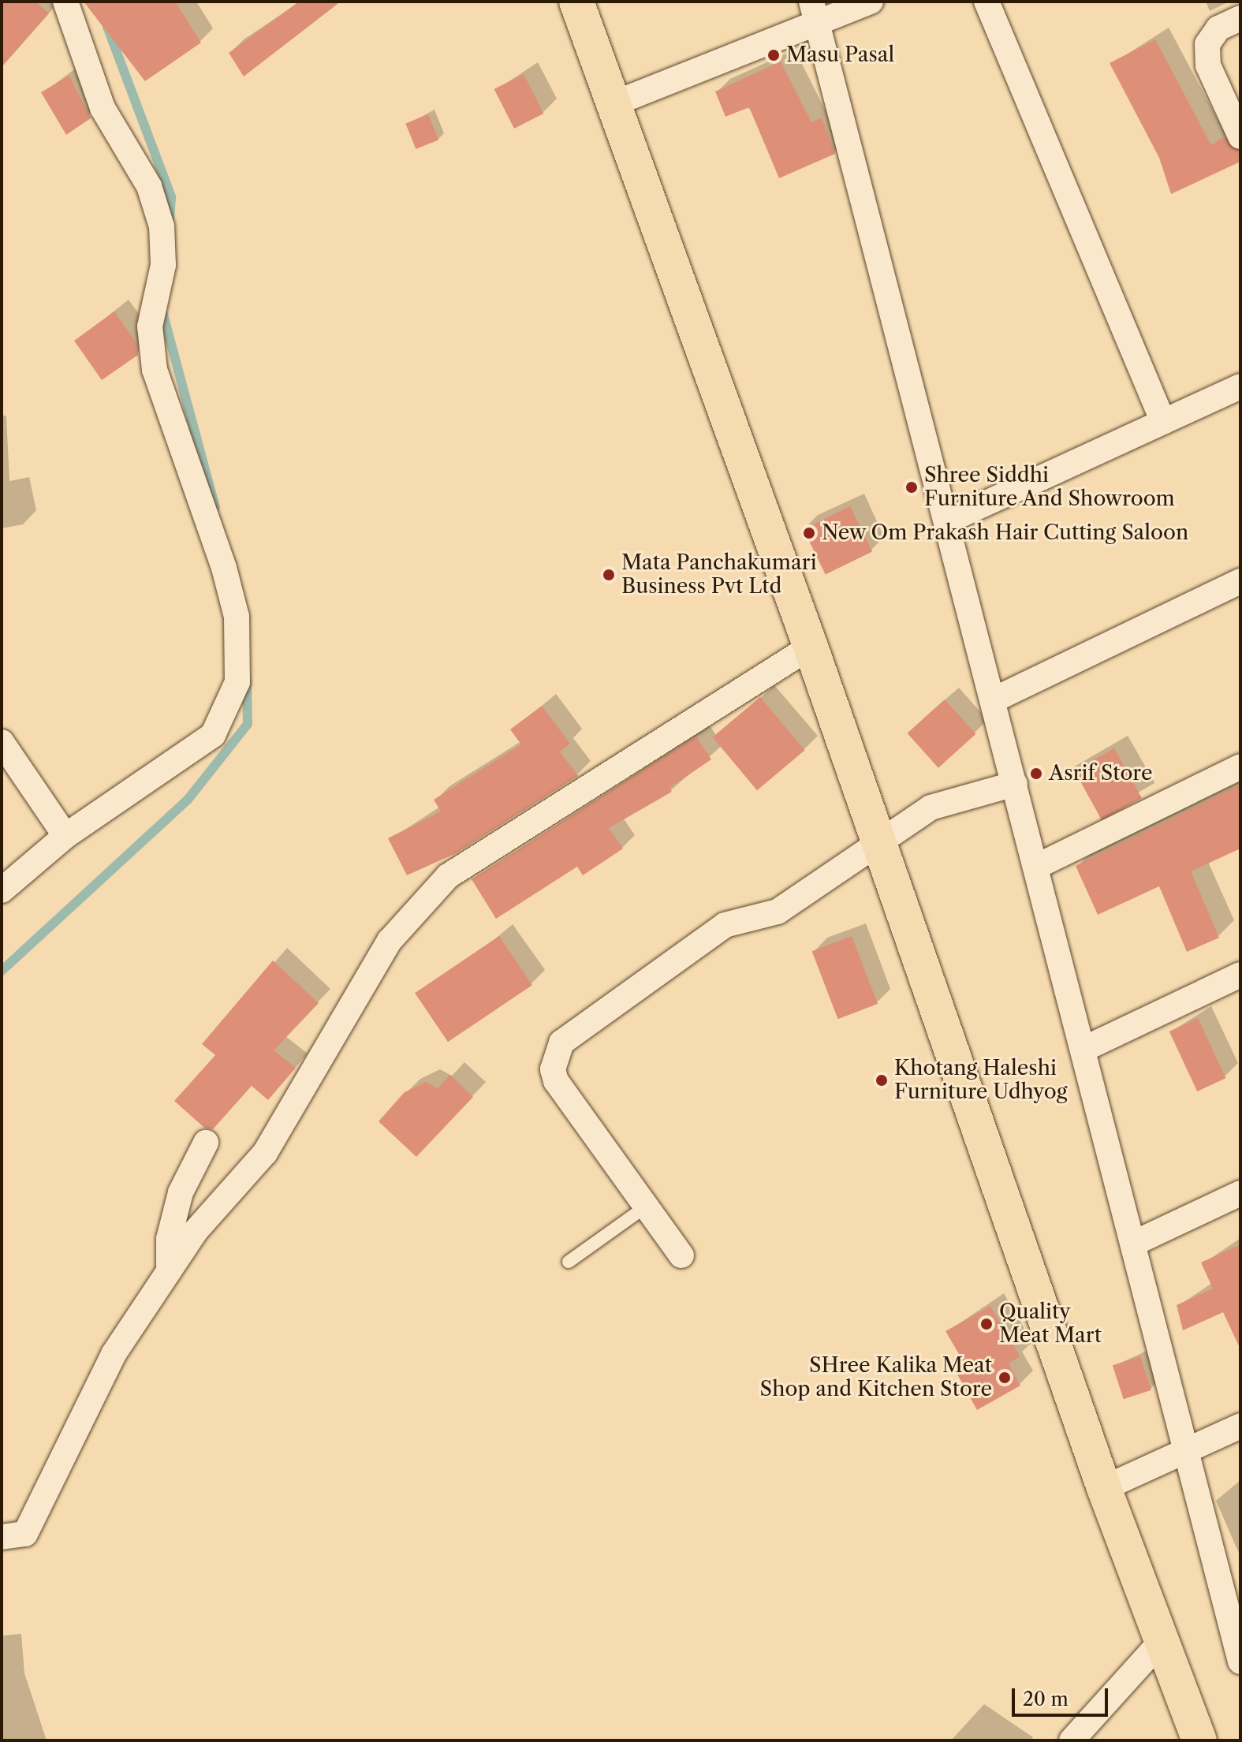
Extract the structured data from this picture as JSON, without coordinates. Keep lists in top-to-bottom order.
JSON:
{
  "places": [
    "Masu Pasal",
    "Shree Siddhi Furniture And Showroom",
    "New Om Prakash Hair Cutting Saloon",
    "Mata Panchakumari Business Pvt Ltd",
    "Asrif Store",
    "Khotang Haleshi Furniture Udhyog",
    "Quality Meat Mart",
    "SHree Kalika Meat Shop and Kitchen Store"
  ],
  "scale_bar": "20 m"
}
